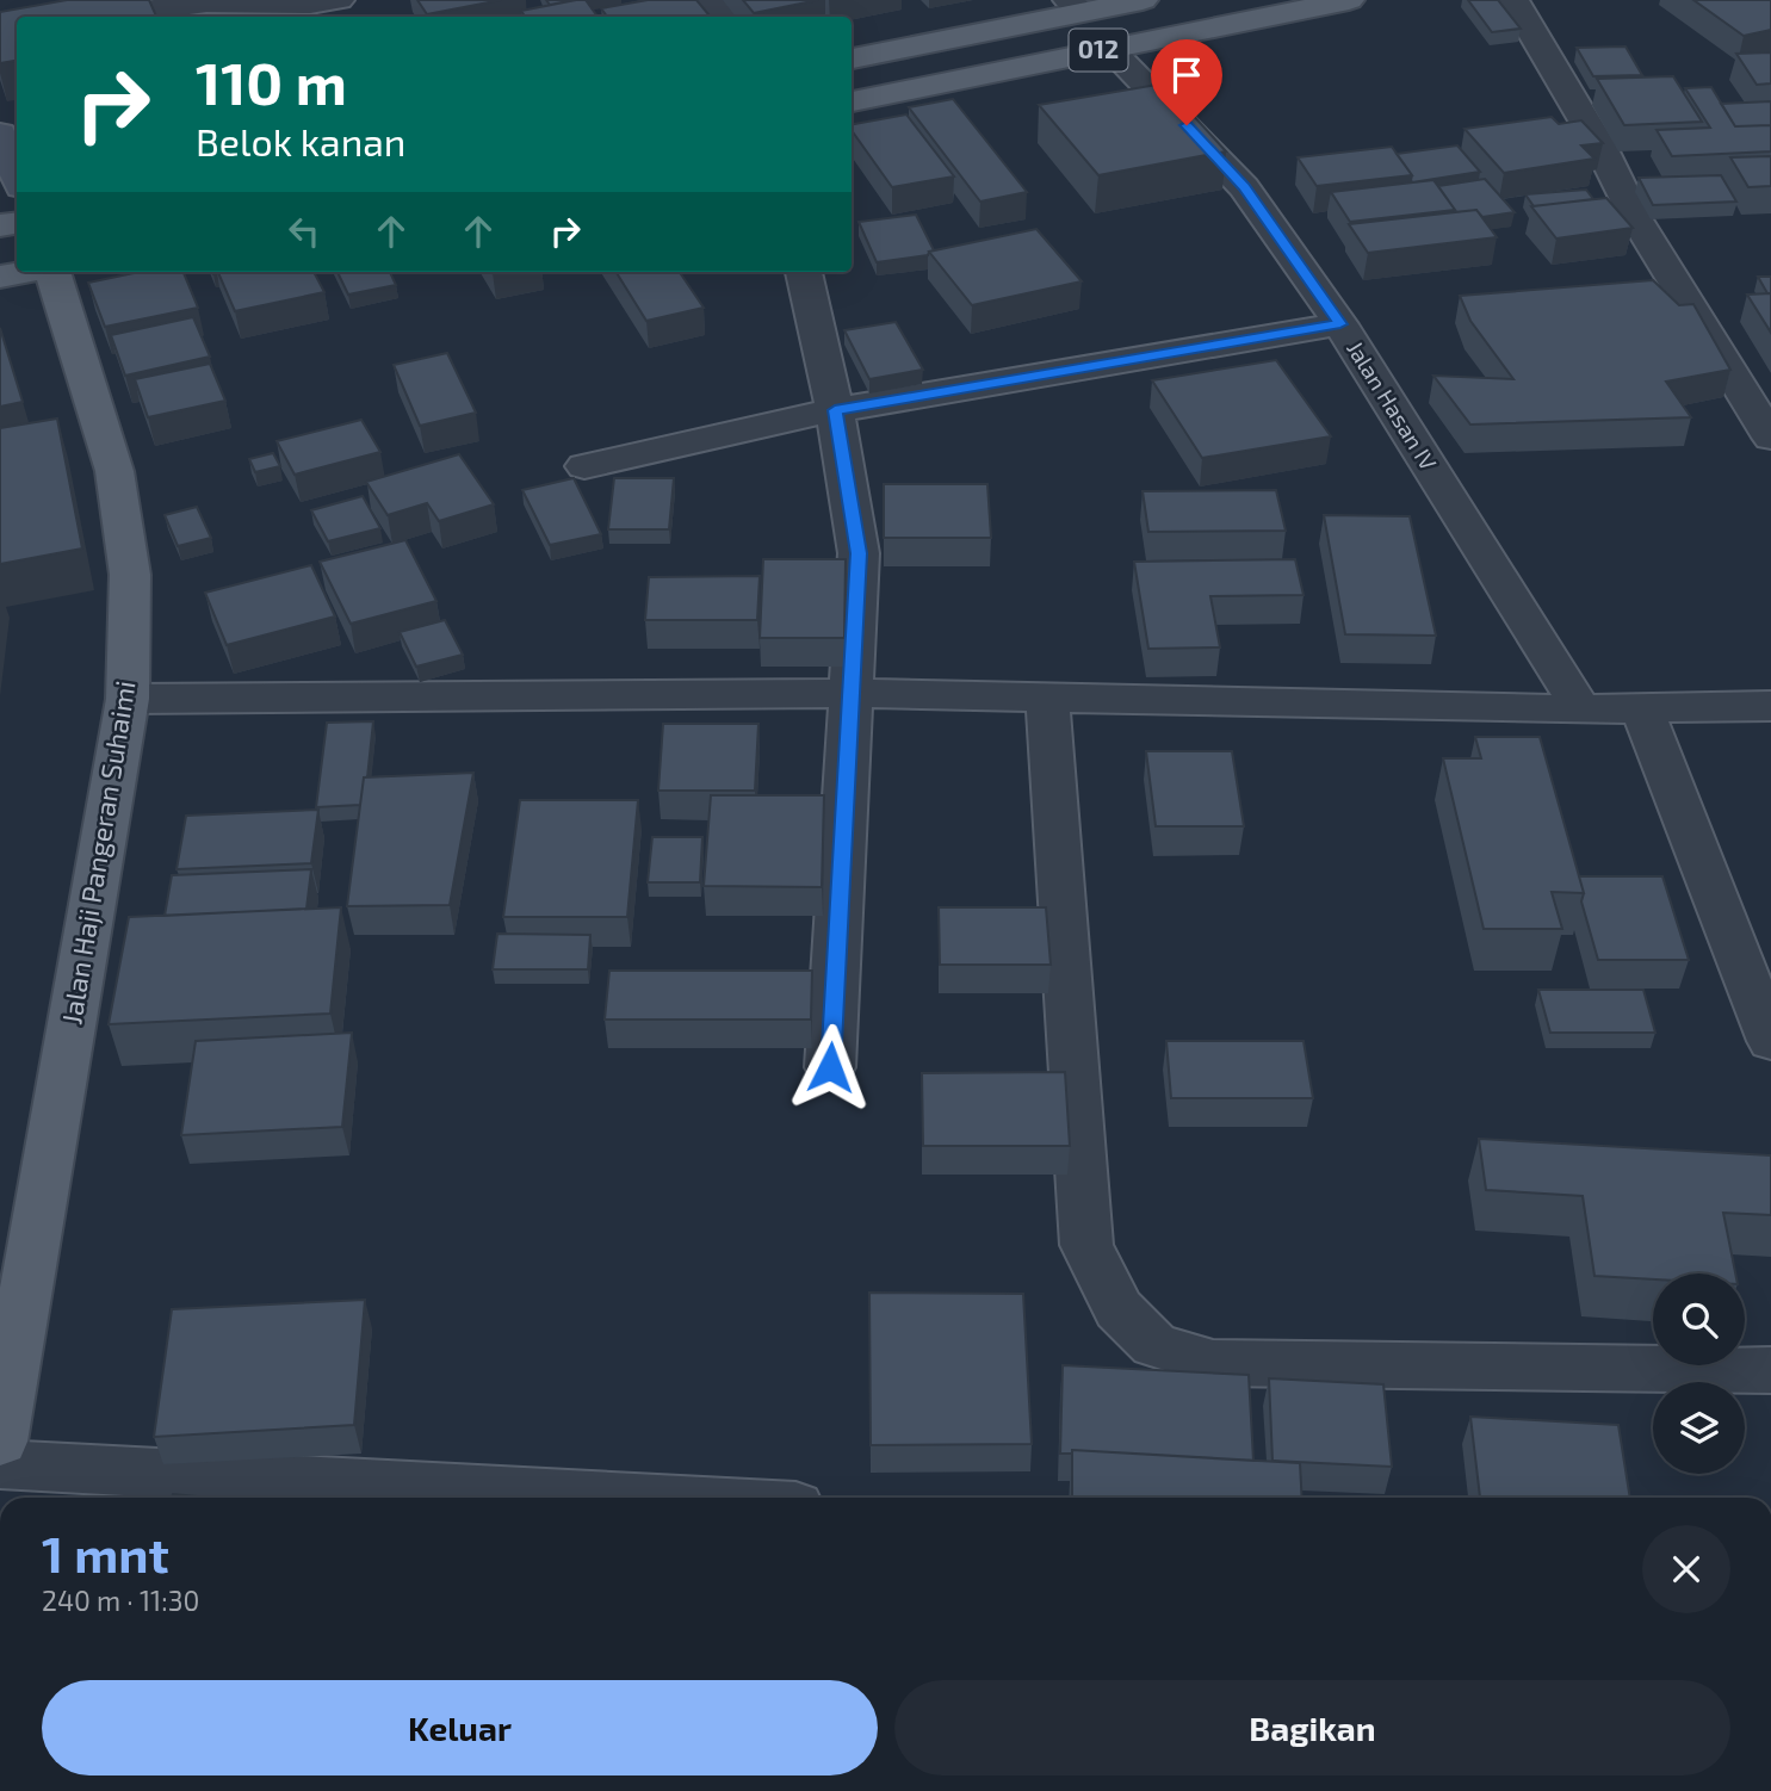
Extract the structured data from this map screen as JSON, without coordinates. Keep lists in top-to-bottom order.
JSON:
{
  "streets": {
    "main road": ["012", "Jalan Haji Pangeran Suhaimi"],
    "street": ["Jalan Hasan IV"]
  },
  "crossings": [
    ["012", "Jalan Hasan IV"]
  ],
  "page": {
    "turn": ["110 m", "Belok kanan"],
    "heading": ["1 mnt", "240 m · 11:30"],
    "buttons": ["Keluar", "Bagikan"]
  }
}
